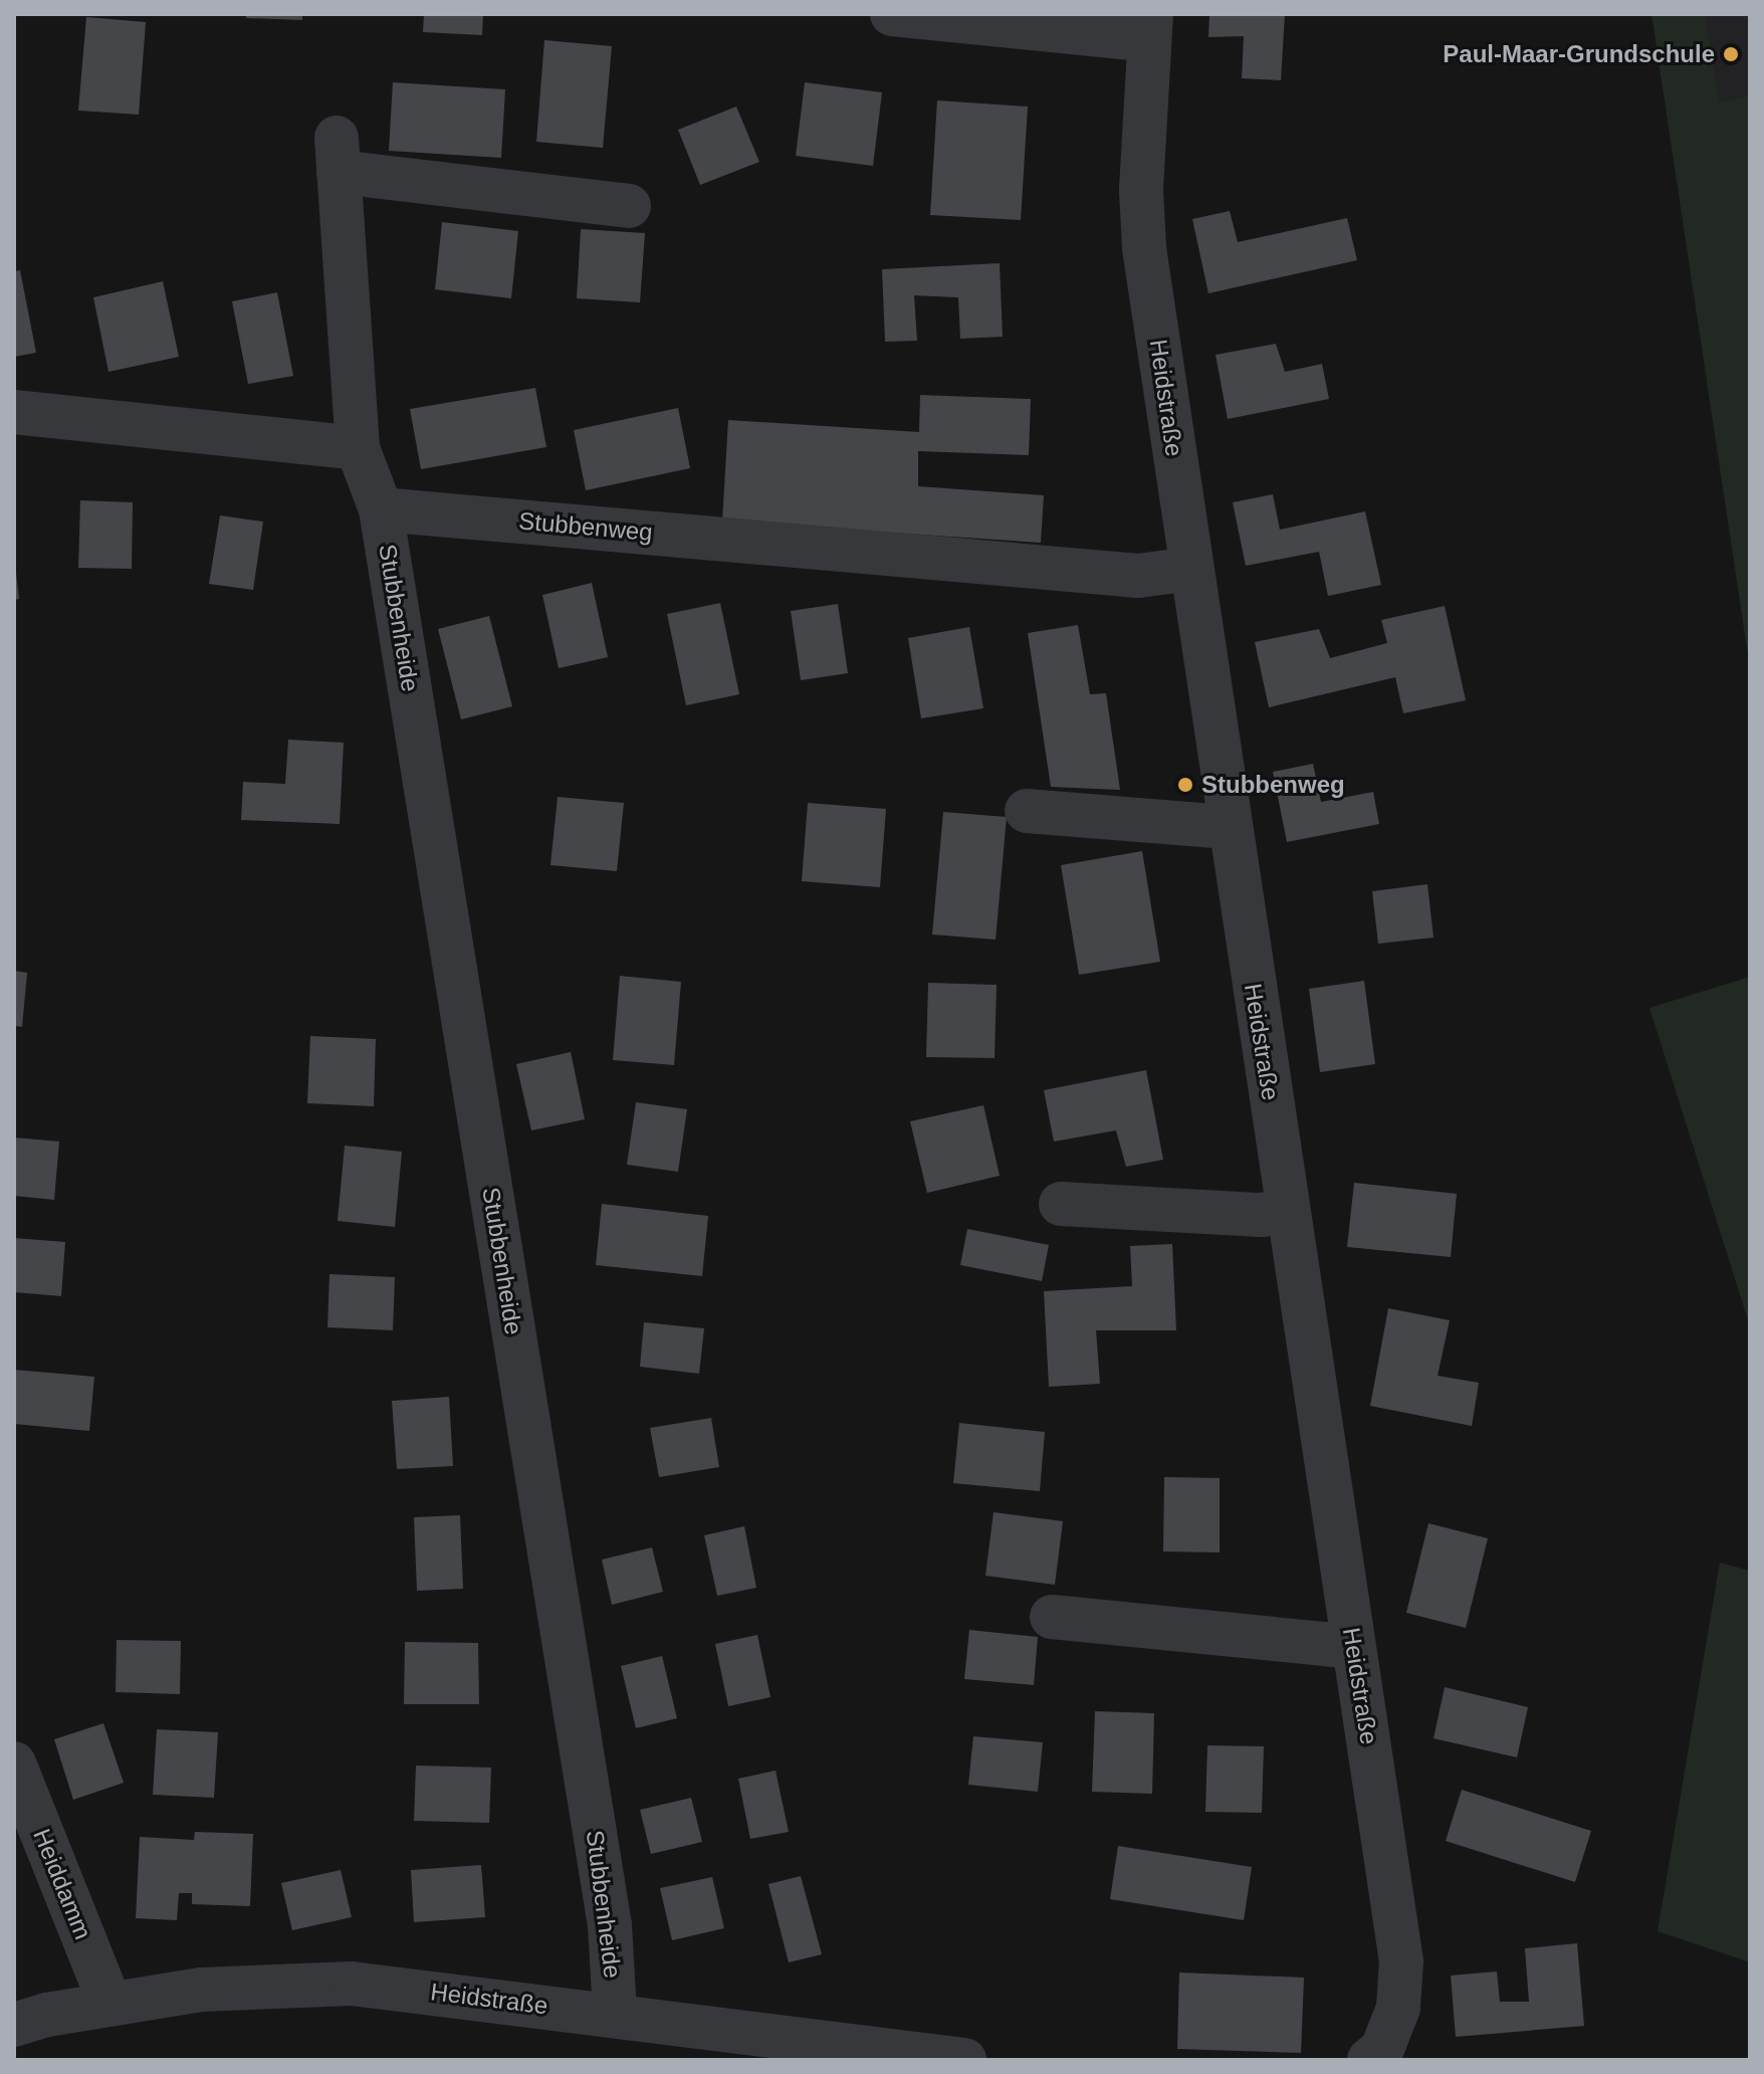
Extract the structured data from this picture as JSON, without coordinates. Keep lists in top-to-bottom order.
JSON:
{
  "streets": {
    "street": [
      "Heidstraße",
      "Stubbenweg",
      "Stubbenheide",
      "Heiddamm"
    ]
  },
  "crossings": [
    ["Heidstraße", "Stubbenweg"],
    ["Heidstraße", "Stubbenheide"],
    ["Heidstraße", "Heiddamm"],
    ["Stubbenweg", "Stubbenheide"]
  ],
  "places": ["Paul-Maar-Grundschule", "Stubbenweg"]
}
